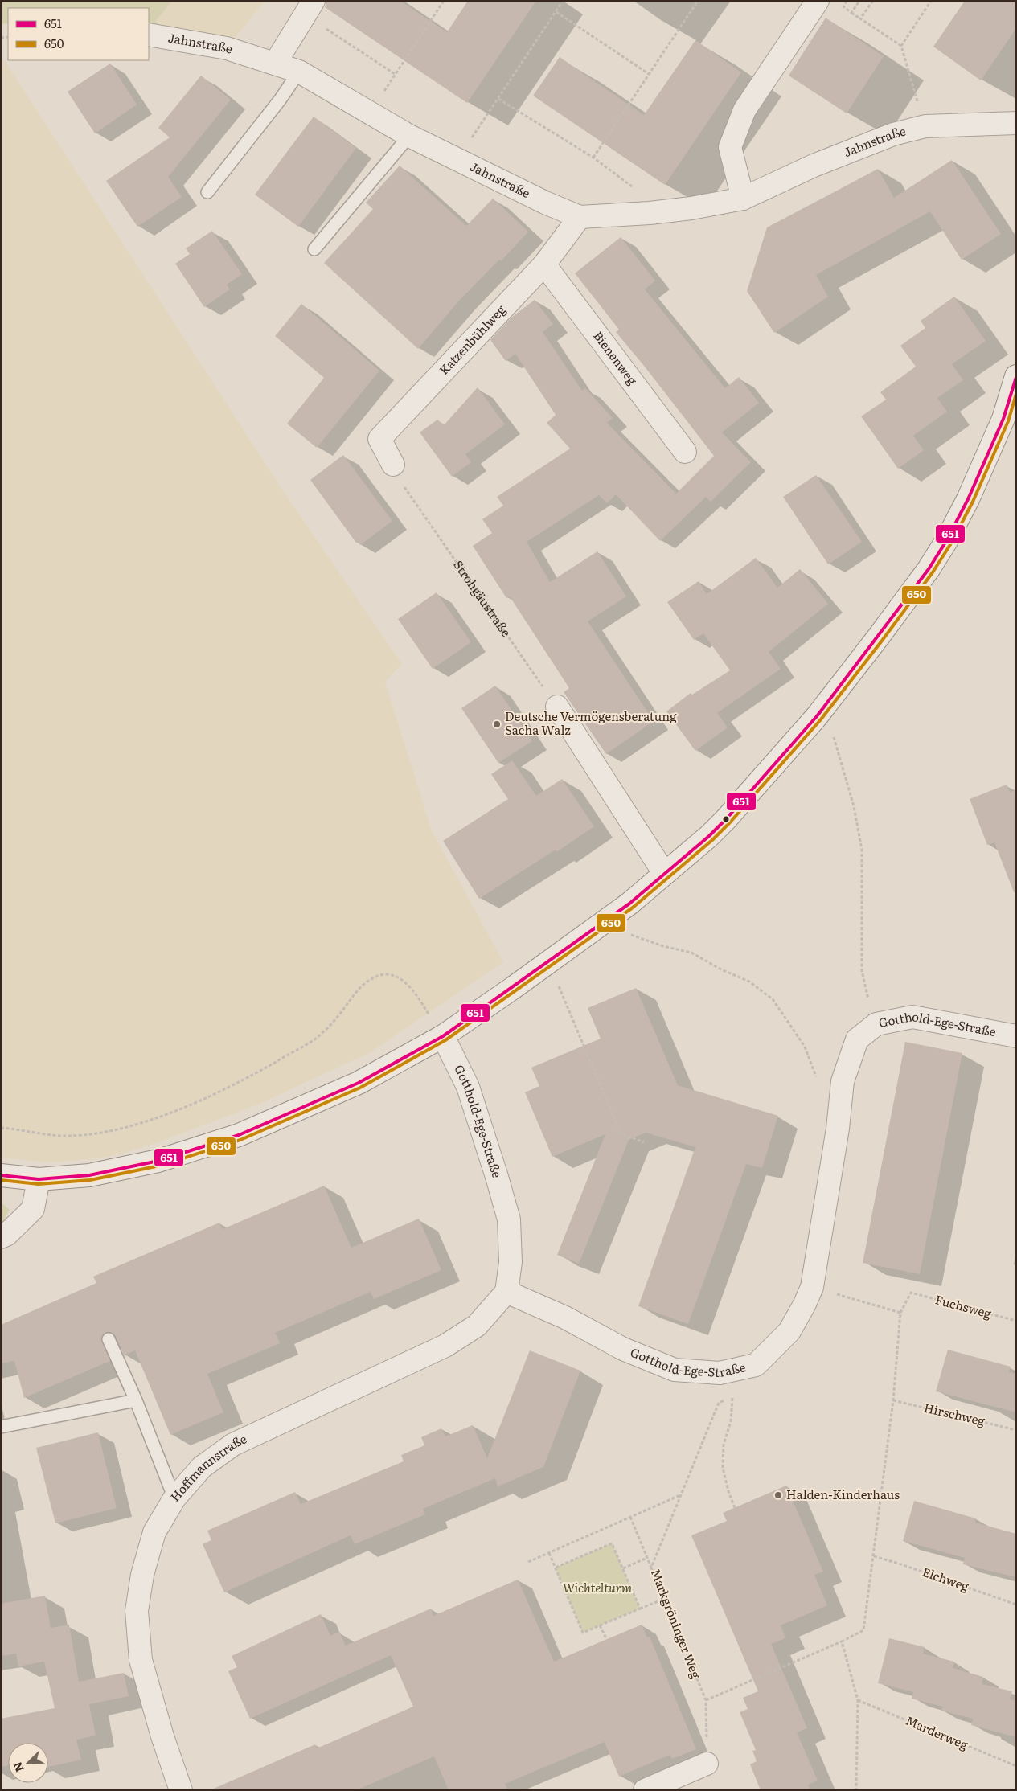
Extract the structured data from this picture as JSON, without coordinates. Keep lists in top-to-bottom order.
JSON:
{
  "streets": {
    "street": [
      "Jahnstraße",
      "Katzenbühlweg",
      "Bienenweg",
      "Gotthold-Ege-Straße",
      "Hoffmannstraße"
    ],
    "path": [
      "Strohgäustraße",
      "Fuchsweg",
      "Hirschweg",
      "Elchweg",
      "Markgröninger Weg",
      "Marderweg"
    ]
  },
  "crossings": [
    ["Jahnstraße", "Katzenbühlweg"],
    ["Katzenbühlweg", "Bienenweg"],
    ["Katzenbühlweg", "Strohgäustraße"],
    ["Gotthold-Ege-Straße", "Hoffmannstraße"],
    ["Gotthold-Ege-Straße", "Markgröninger Weg"]
  ],
  "parks": ["Wichtelturm"],
  "places": ["Deutsche Vermögensberatung Sacha Walz", "Halden-Kinderhaus"],
  "lines": ["transit line 651", "transit line 650"],
  "legend": ["651", "650"],
  "north": "bottom left"
}
